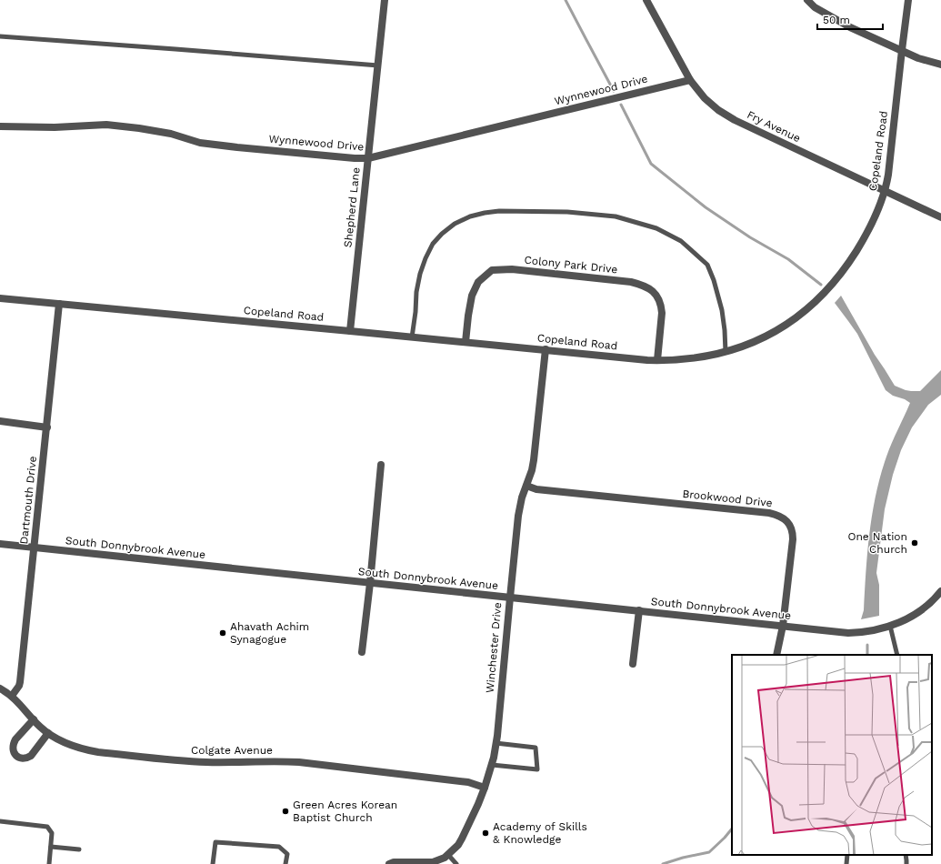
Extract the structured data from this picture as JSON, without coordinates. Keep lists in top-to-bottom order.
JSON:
{
  "streets": {
    "street": [
      "Wynnewood Drive",
      "Fry Avenue",
      "Copeland Road",
      "Shepherd Lane",
      "Colony Park Drive",
      "Brookwood Drive",
      "Dartmouth Drive",
      "South Donnybrook Avenue",
      "Winchester Drive",
      "Colgate Avenue"
    ]
  },
  "crossings": [
    ["Wynnewood Drive", "Fry Avenue"],
    ["Wynnewood Drive", "Shepherd Lane"],
    ["Fry Avenue", "Copeland Road"],
    ["Copeland Road", "Shepherd Lane"],
    ["Copeland Road", "Colony Park Drive"],
    ["Copeland Road", "Dartmouth Drive"],
    ["Copeland Road", "Winchester Drive"],
    ["Brookwood Drive", "South Donnybrook Avenue"],
    ["Brookwood Drive", "Winchester Drive"],
    ["Dartmouth Drive", "South Donnybrook Avenue"],
    ["Dartmouth Drive", "Colgate Avenue"],
    ["South Donnybrook Avenue", "Winchester Drive"],
    ["Winchester Drive", "Colgate Avenue"]
  ],
  "places": [
    "One Nation Church",
    "Ahavath Achim Synagogue",
    "Green Acres Korean Baptist Church",
    "Academy of Skills & Knowledge"
  ],
  "scale_bar": "50 m"
}
